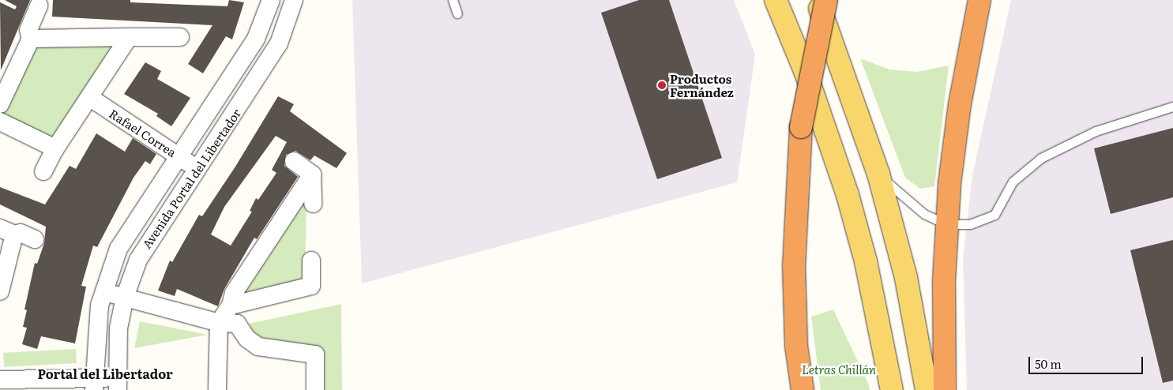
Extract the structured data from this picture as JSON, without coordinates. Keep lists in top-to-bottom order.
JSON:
{
  "streets": {
    "street": ["Rafael Correa", "Avenida Portal del Libertador"]
  },
  "crossings": [
    ["Rafael Correa", "Avenida Portal del Libertador"]
  ],
  "districts": ["Portal del Libertador"],
  "parks": ["Letras Chillán"],
  "places": ["Productos Fernández"],
  "scale_bar": "50 m"
}
